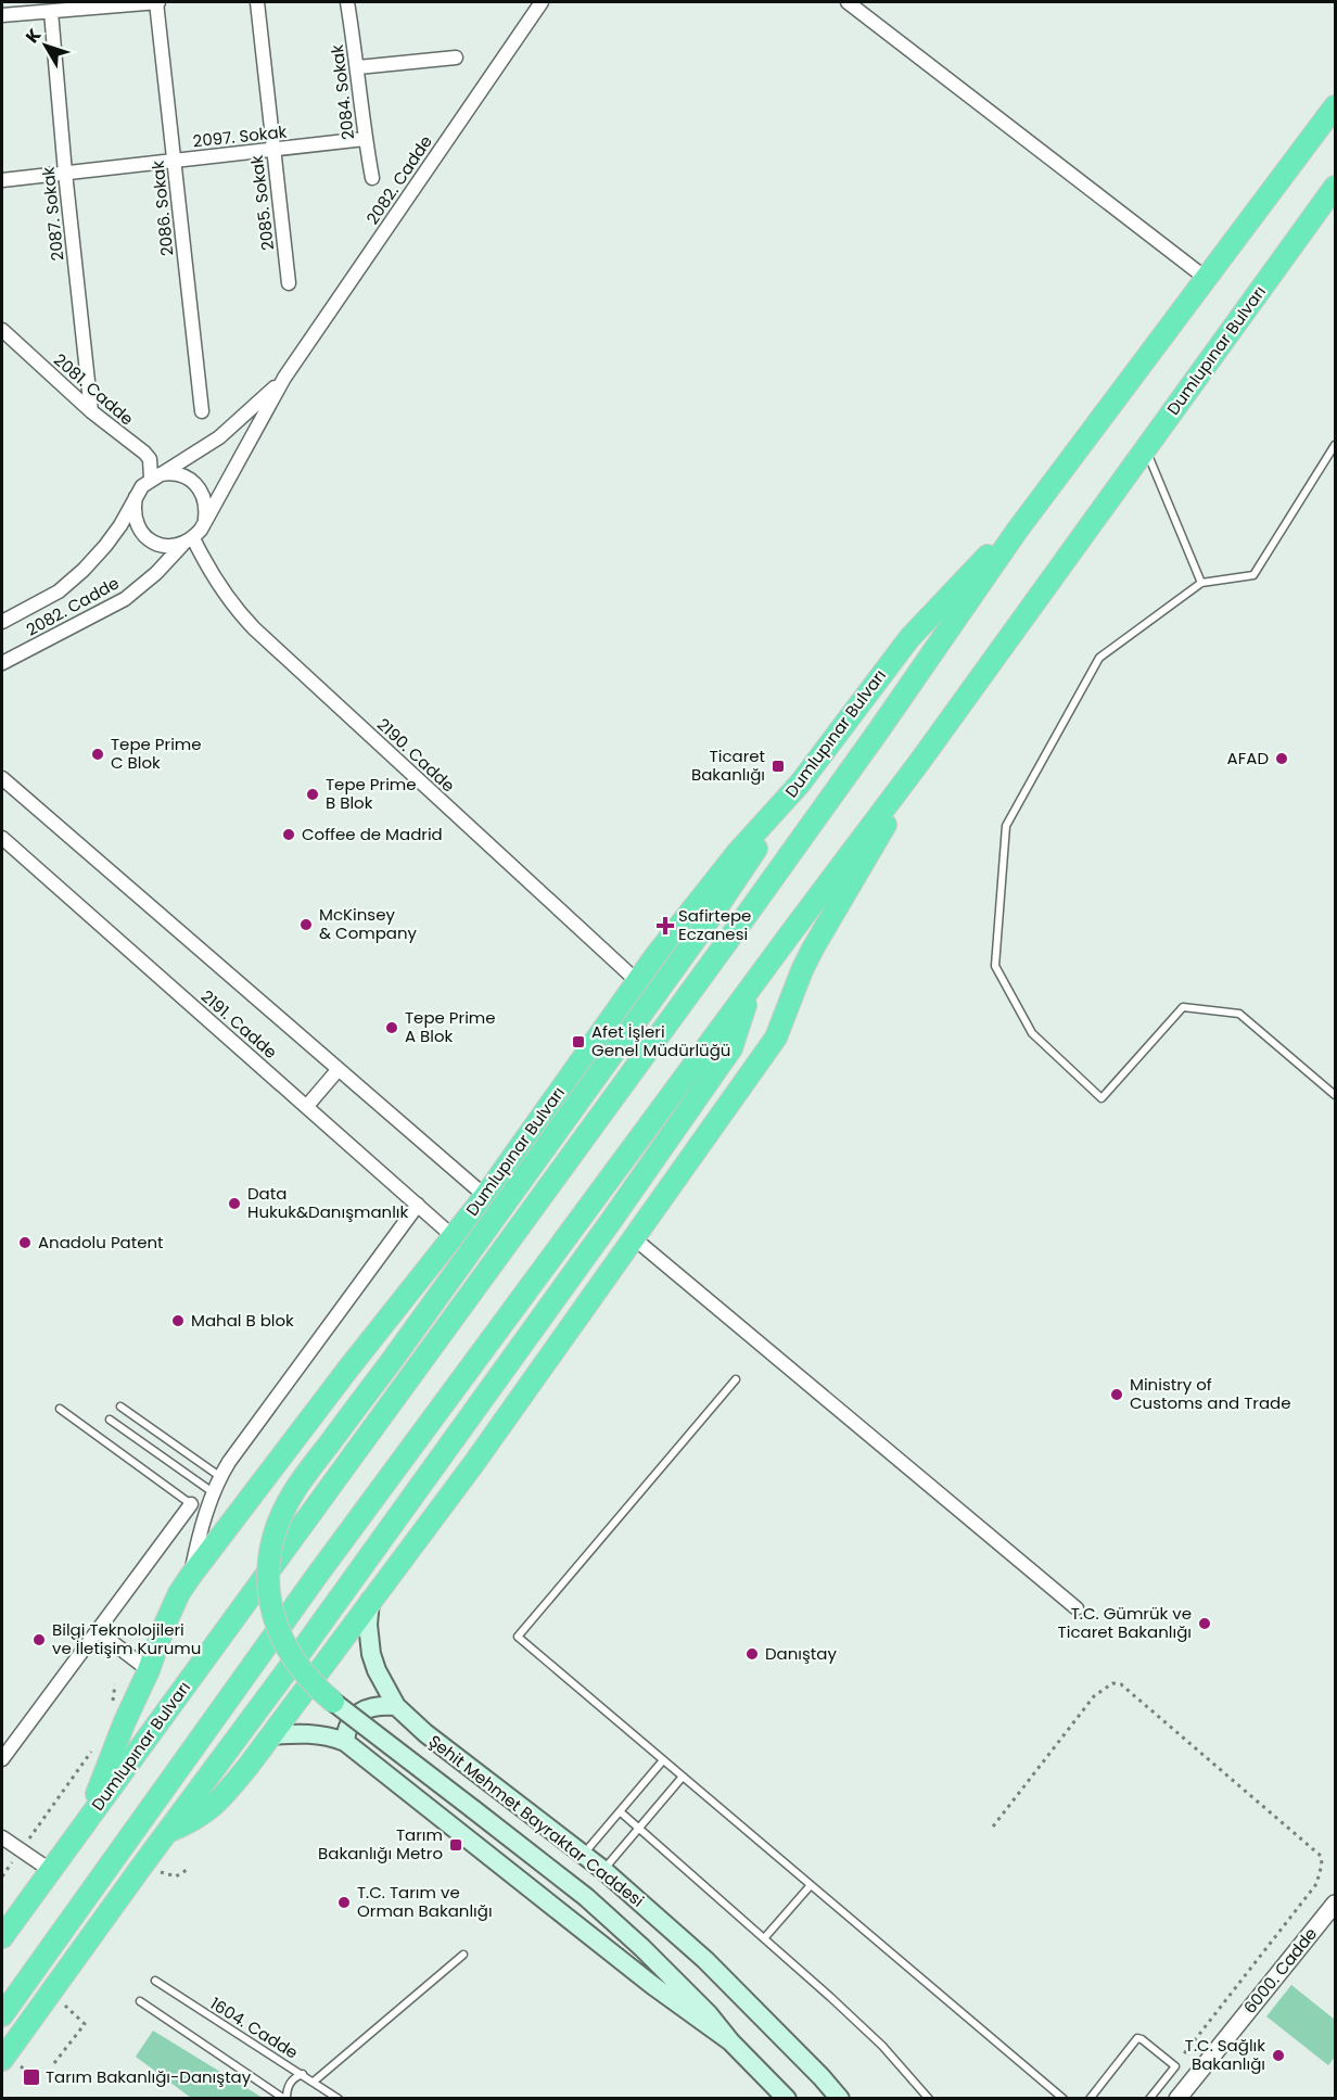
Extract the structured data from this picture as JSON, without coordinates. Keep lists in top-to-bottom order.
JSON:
{
  "streets": {
    "highway": ["Dumlupınar Bulvarı"],
    "main road": ["Şehit Mehmet Bayraktar Caddesi"],
    "street": [
      "2084. Sokak",
      "2097. Sokak",
      "2082. Cadde",
      "2085. Sokak",
      "2086. Sokak",
      "2087. Sokak",
      "2081. Cadde",
      "2190. Cadde",
      "2191. Cadde",
      "6000. Cadde"
    ],
    "lane": ["1604. Cadde"]
  },
  "crossings": [
    ["2084. Sokak", "2097. Sokak"],
    ["2097. Sokak", "2085. Sokak"],
    ["2097. Sokak", "2086. Sokak"],
    ["2097. Sokak", "2087. Sokak"],
    ["2082. Cadde", "2081. Cadde"],
    ["2082. Cadde", "2190. Cadde"],
    ["2087. Sokak", "2081. Cadde"],
    ["Dumlupınar Bulvarı", "2190. Cadde"],
    ["Dumlupınar Bulvarı", "2191. Cadde"],
    ["2081. Cadde", "2190. Cadde"]
  ],
  "places": {
    "other": [
      "Tepe Prime C Blok",
      "AFAD",
      "Tepe Prime B Blok",
      "Coffee de Madrid",
      "McKinsey & Company",
      "Tepe Prime A Blok",
      "Data Hukuk&Danışmanlık",
      "Anadolu Patent",
      "Mahal B blok",
      "Ministry of Customs and Trade",
      "T.C. Gümrük ve Ticaret Bakanlığı",
      "Bilgi Teknolojileri ve İletişim Kurumu",
      "Danıştay",
      "T.C. Tarım ve Orman Bakanlığı",
      "T.C. Sağlık Bakanlığı"
    ],
    "transit": [
      "Ticaret Bakanlığı",
      "Afet İşleri Genel Müdürlüğü",
      "Tarım Bakanlığı Metro",
      "Tarım Bakanlığı-Danıştay"
    ],
    "health": ["Safirtepe Eczanesi"]
  },
  "north": "top left"
}
